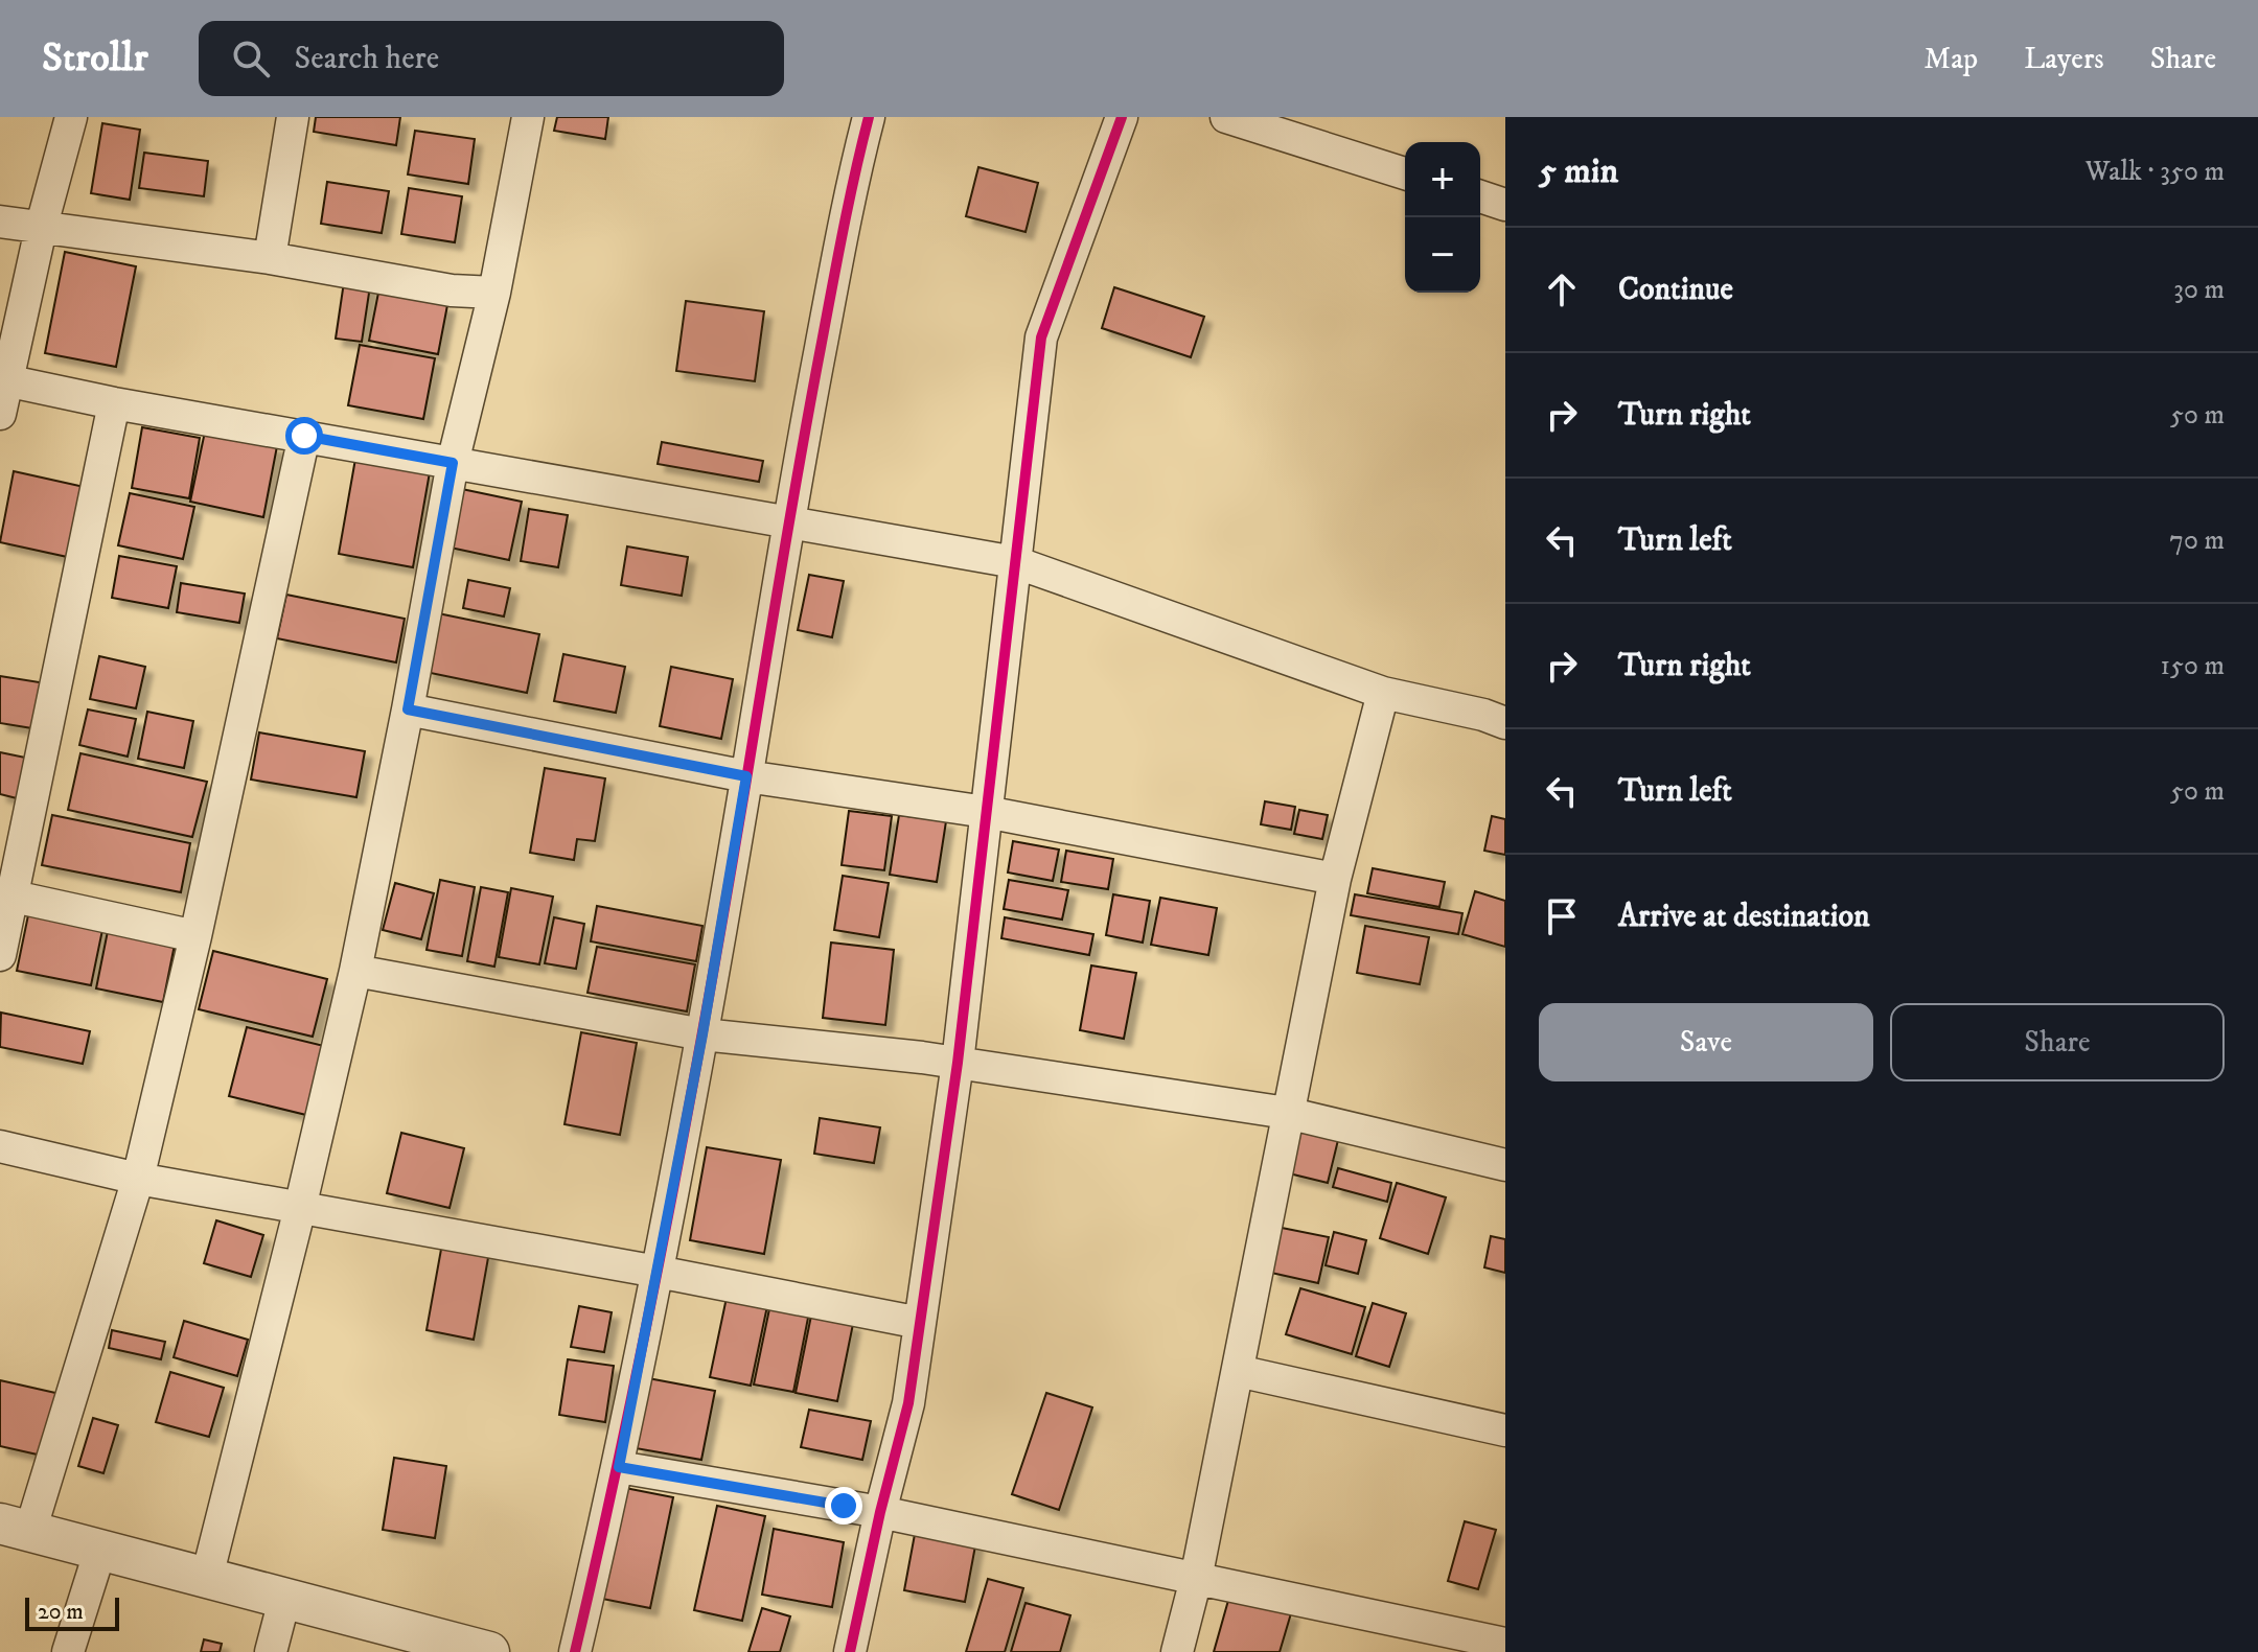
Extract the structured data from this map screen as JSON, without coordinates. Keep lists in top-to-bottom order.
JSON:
{
  "scale_bar": "20 m",
  "page": {
    "header": "Strollr",
    "search": "Search here",
    "nav": ["Map", "Layers", "Share"],
    "heading": ["5 min", "Walk · 350 m"],
    "map_buttons": ["+", "−"],
    "list": [
      ["Continue", "30 m"],
      ["Turn right", "50 m"],
      ["Turn left", "70 m"],
      ["Turn right", "150 m"],
      ["Turn left", "50 m"],
      "Arrive at destination"
    ],
    "buttons": ["Save", "Share"],
    "scale": "20 m"
  }
}
